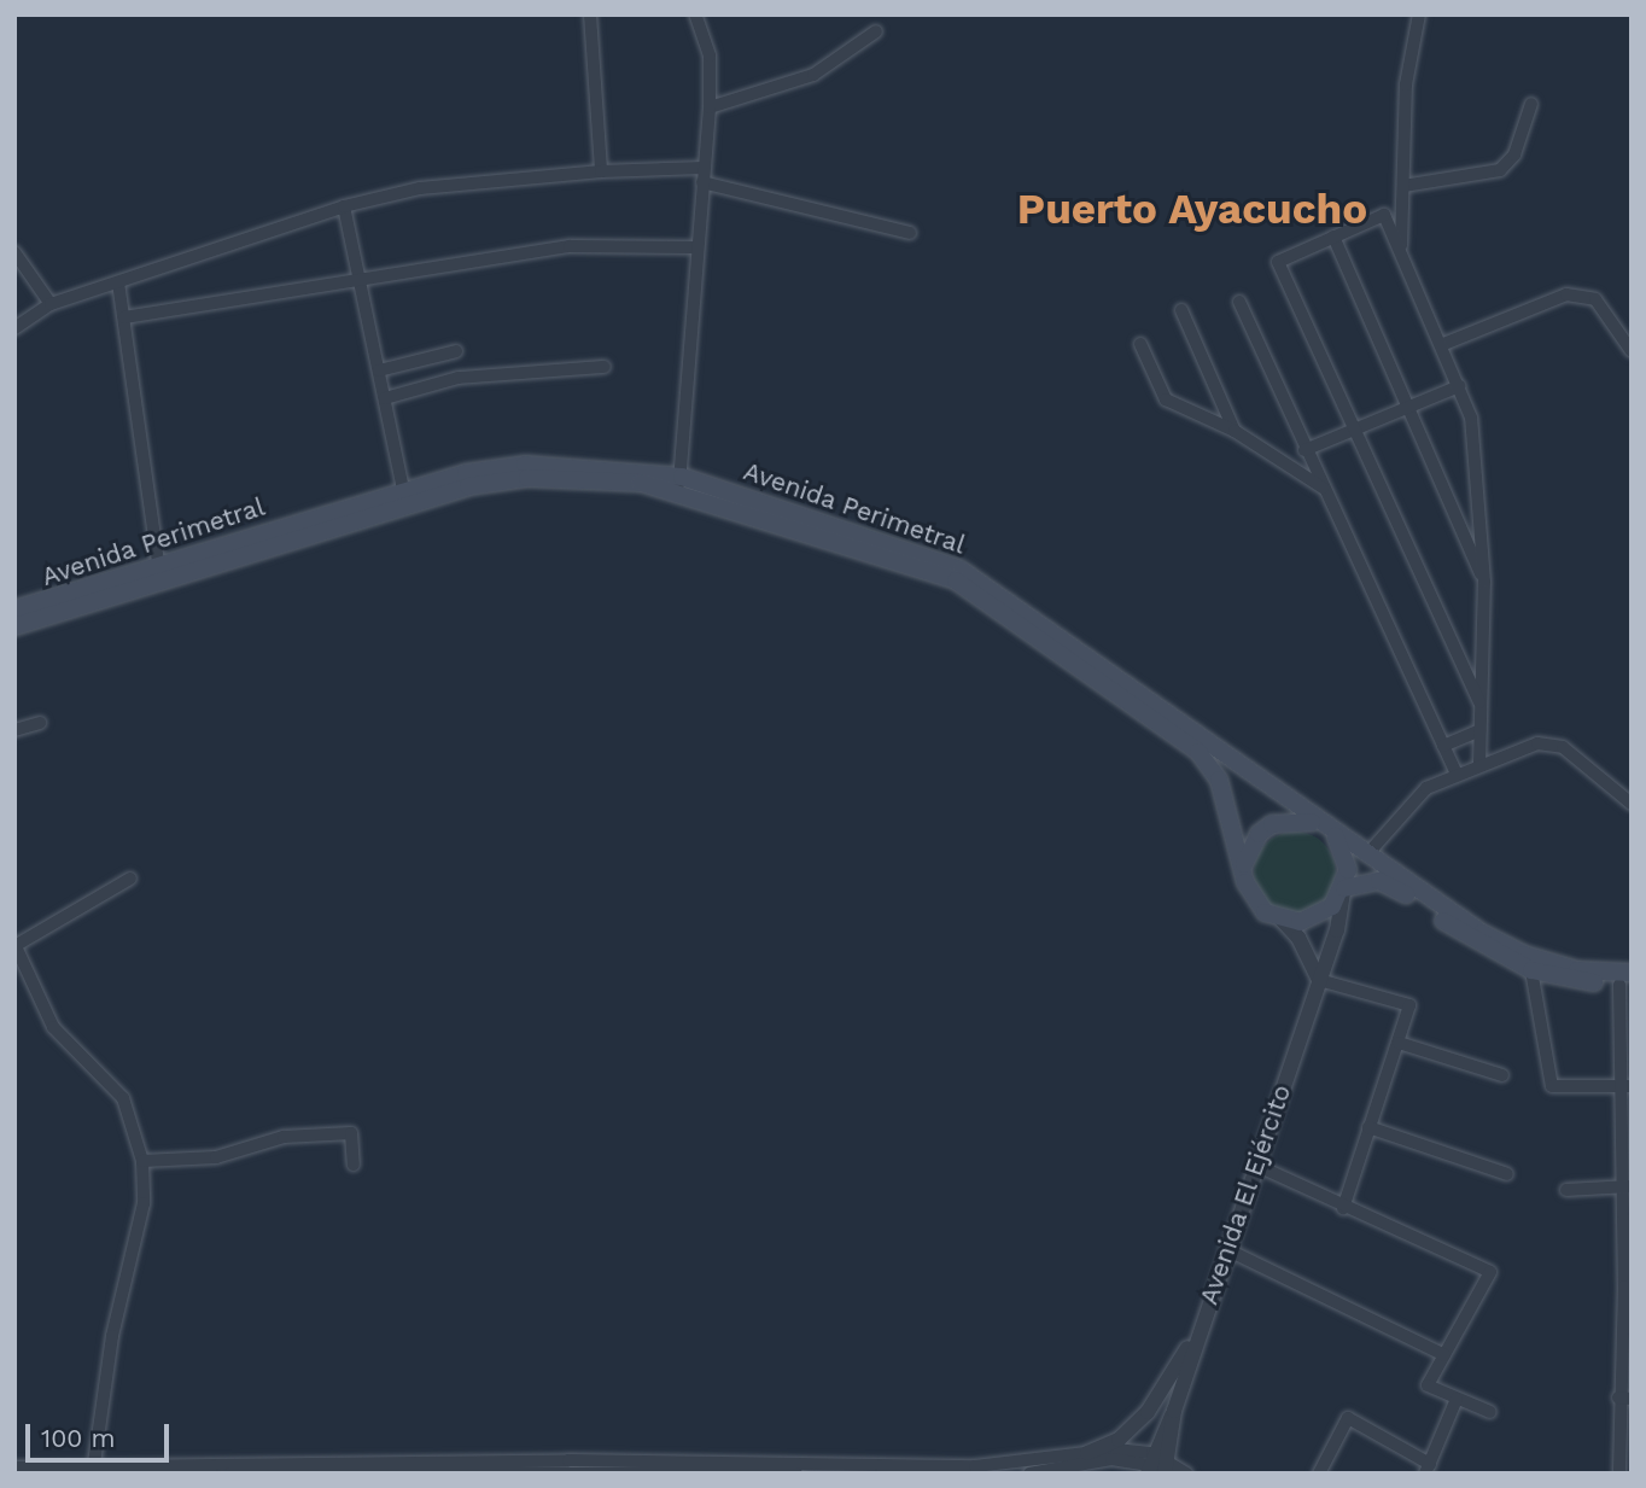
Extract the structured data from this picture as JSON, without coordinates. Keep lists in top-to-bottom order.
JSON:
{
  "streets": {
    "main road": ["Avenida Perimetral"],
    "street": ["Avenida El Ejército"]
  },
  "crossings": [
    ["Avenida Perimetral", "Avenida El Ejército"]
  ],
  "districts": ["Puerto Ayacucho"],
  "scale_bar": "100 m"
}
